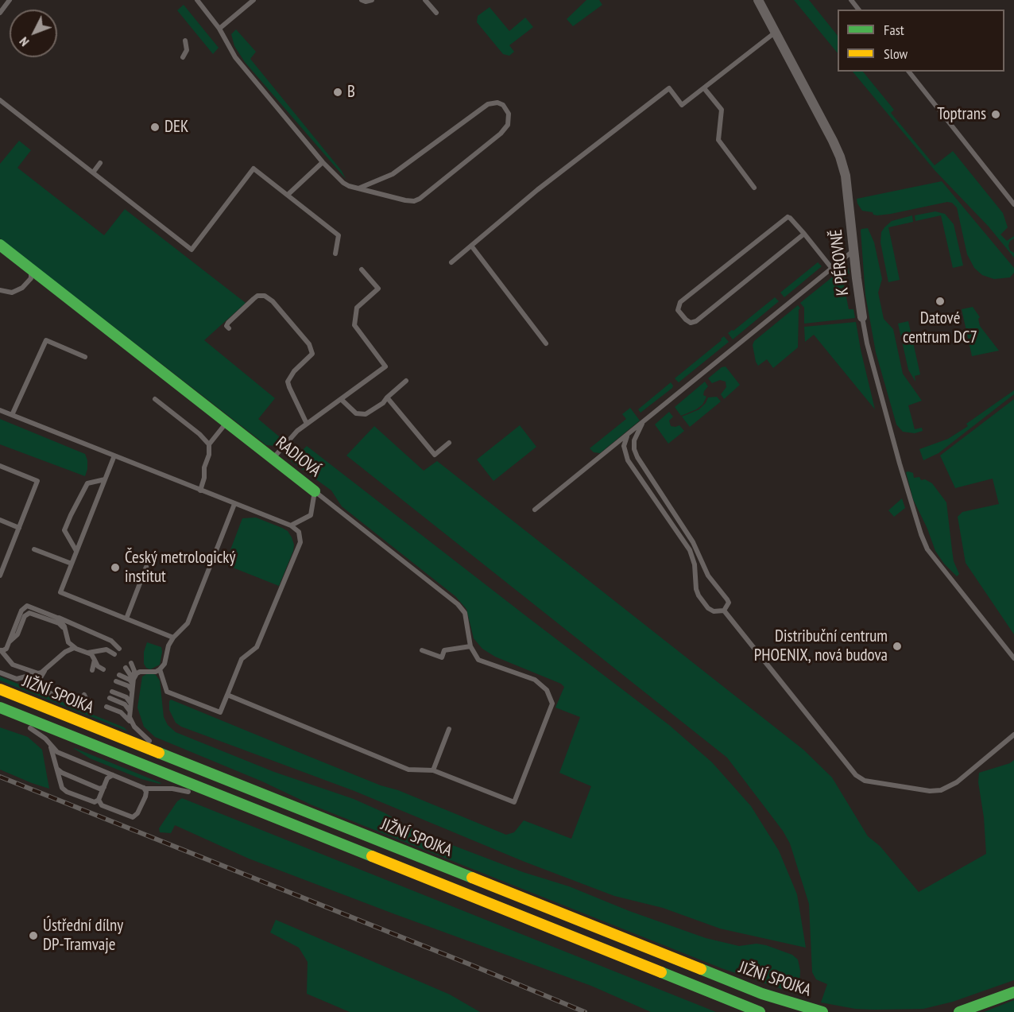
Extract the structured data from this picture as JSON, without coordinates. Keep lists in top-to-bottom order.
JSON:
{
  "streets": {
    "main road": ["RADIOVÁ", "JIŽNÍ SPOJKA"],
    "street": ["K PÉROVNĚ"]
  },
  "places": [
    "B",
    "Toptrans",
    "DEK",
    "Datové centrum DC7",
    "Český metrologický institut",
    "Distribuční centrum PHOENIX, nová budova",
    "Ústřední dílny DP-Tramvaje"
  ],
  "legend": ["Fast", "Slow"],
  "north": "bottom left"
}
